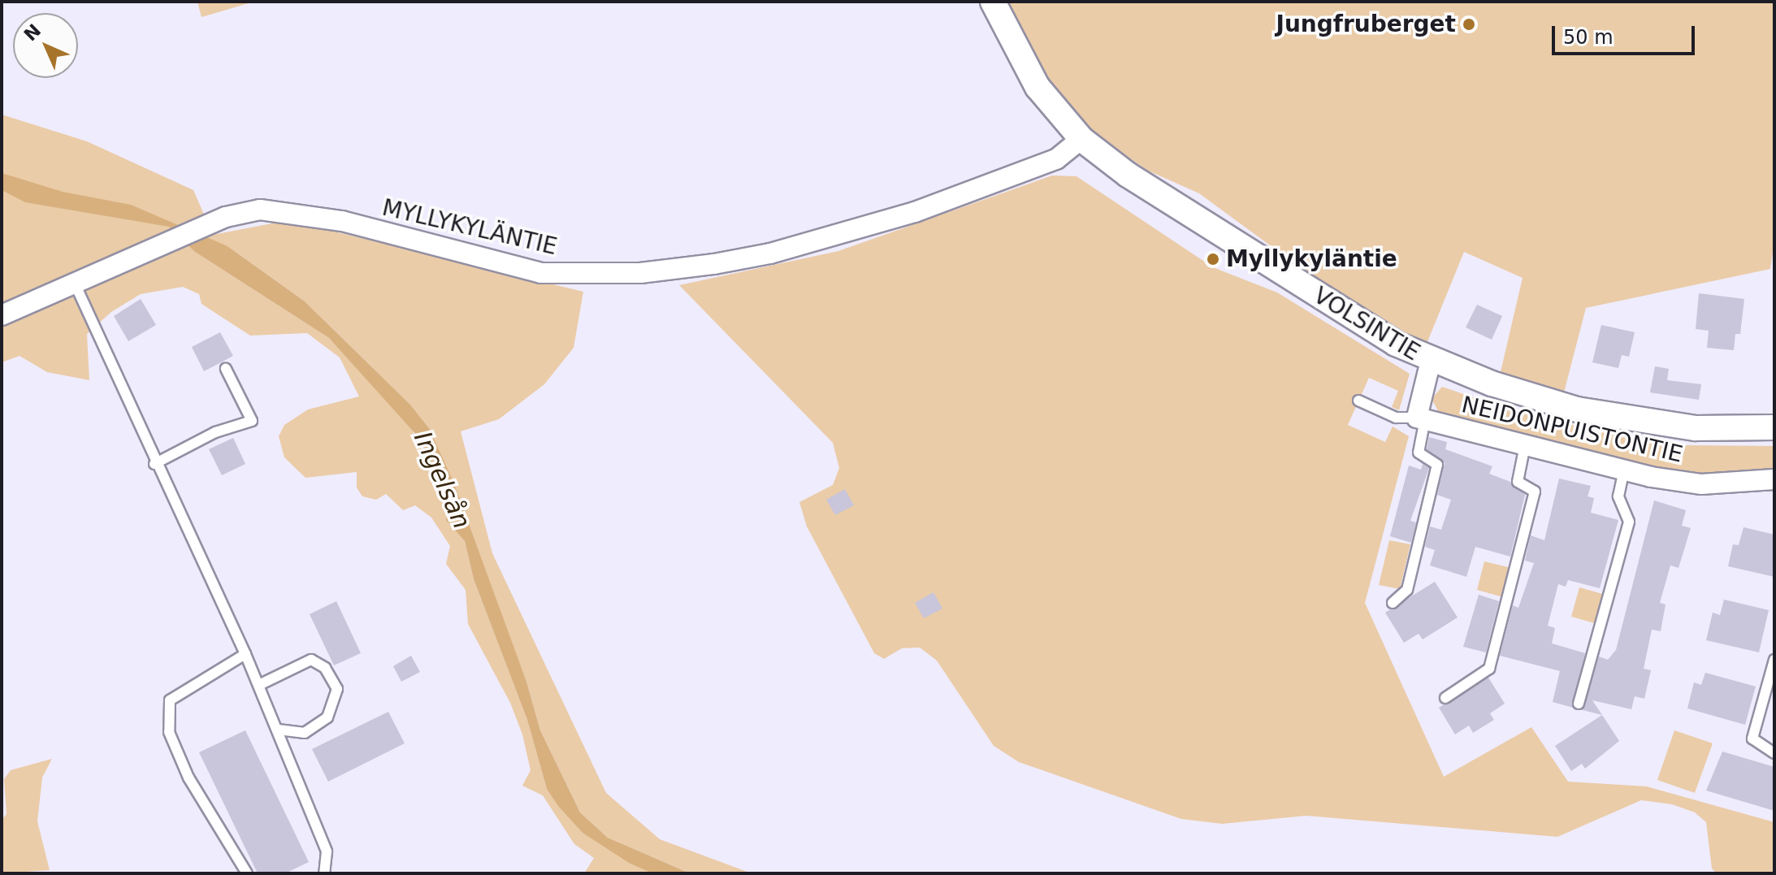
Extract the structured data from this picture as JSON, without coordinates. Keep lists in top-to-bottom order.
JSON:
{
  "streets": {
    "street": ["MYLLYKYLÄNTIE", "VOLSINTIE", "NEIDONPUISTONTIE"]
  },
  "crossings": [
    ["MYLLYKYLÄNTIE", "VOLSINTIE"]
  ],
  "water": ["Ingelsån"],
  "places": ["Jungfruberget", "Myllykyläntie"],
  "scale_bar": "50 m",
  "north": "top left"
}
